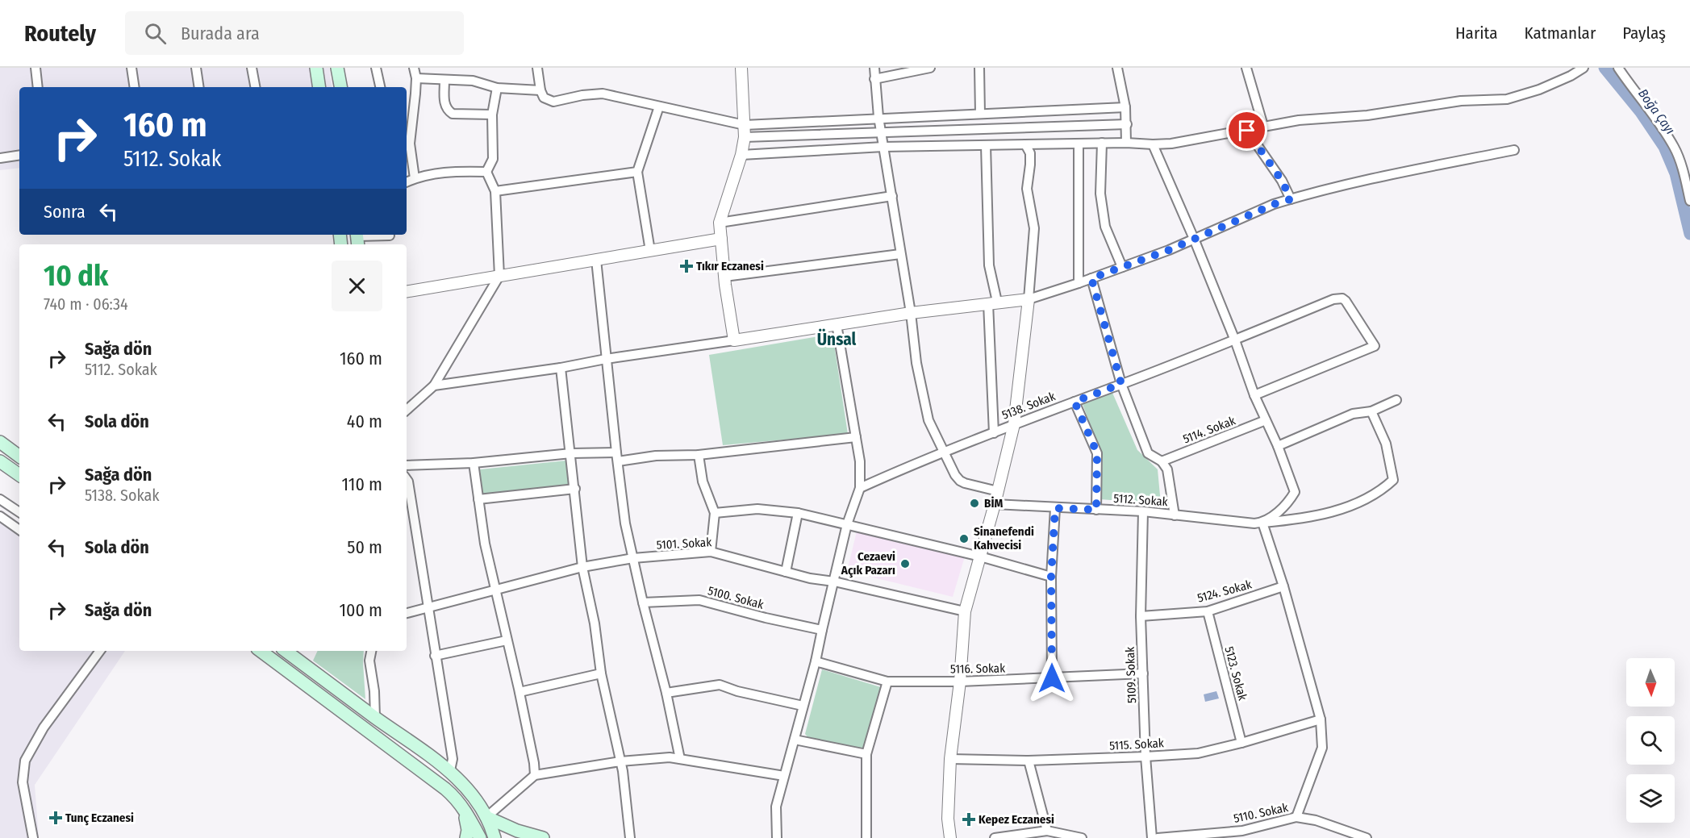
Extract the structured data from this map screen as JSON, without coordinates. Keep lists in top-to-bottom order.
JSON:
{
  "streets": {
    "street": [
      "5138. Sokak",
      "5114. Sokak",
      "5112. Sokak",
      "5101. Sokak",
      "5124. Sokak",
      "5100. Sokak",
      "5116. Sokak",
      "5123. Sokak",
      "5109. Sokak",
      "5115. Sokak",
      "5110. Sokak"
    ]
  },
  "crossings": [
    ["5112. Sokak", "5109. Sokak"],
    ["5124. Sokak", "5123. Sokak"],
    ["5124. Sokak", "5109. Sokak"],
    ["5116. Sokak", "5109. Sokak"],
    ["5123. Sokak", "5115. Sokak"],
    ["5109. Sokak", "5115. Sokak"]
  ],
  "districts": ["Ünsal"],
  "water": ["Boğa Çayı"],
  "places": {
    "health": ["Tıkır Eczanesi", "Tunç Eczanesi", "Kepez Eczanesi"],
    "other": ["BİM", "Sinanefendi Kahvecisi", "Cezaevi Açık Pazarı"]
  },
  "north": "bottom",
  "page": {
    "header": "Routely",
    "search": "Burada ara",
    "nav": ["Harita", "Katmanlar", "Paylaş"],
    "turn": ["160 m", "5112. Sokak"],
    "then": "Sonra",
    "heading": ["10 dk", "740 m · 06:34"],
    "list": [
      {
        "name": "Sağa dön",
        "note": "5112. Sokak",
        "value": "160 m"
      },
      {
        "name": "Sola dön",
        "value": "40 m"
      },
      {
        "name": "Sağa dön",
        "note": "5138. Sokak",
        "value": "110 m"
      },
      {
        "name": "Sola dön",
        "value": "50 m"
      },
      {
        "name": "Sağa dön",
        "value": "100 m"
      }
    ]
  }
}
